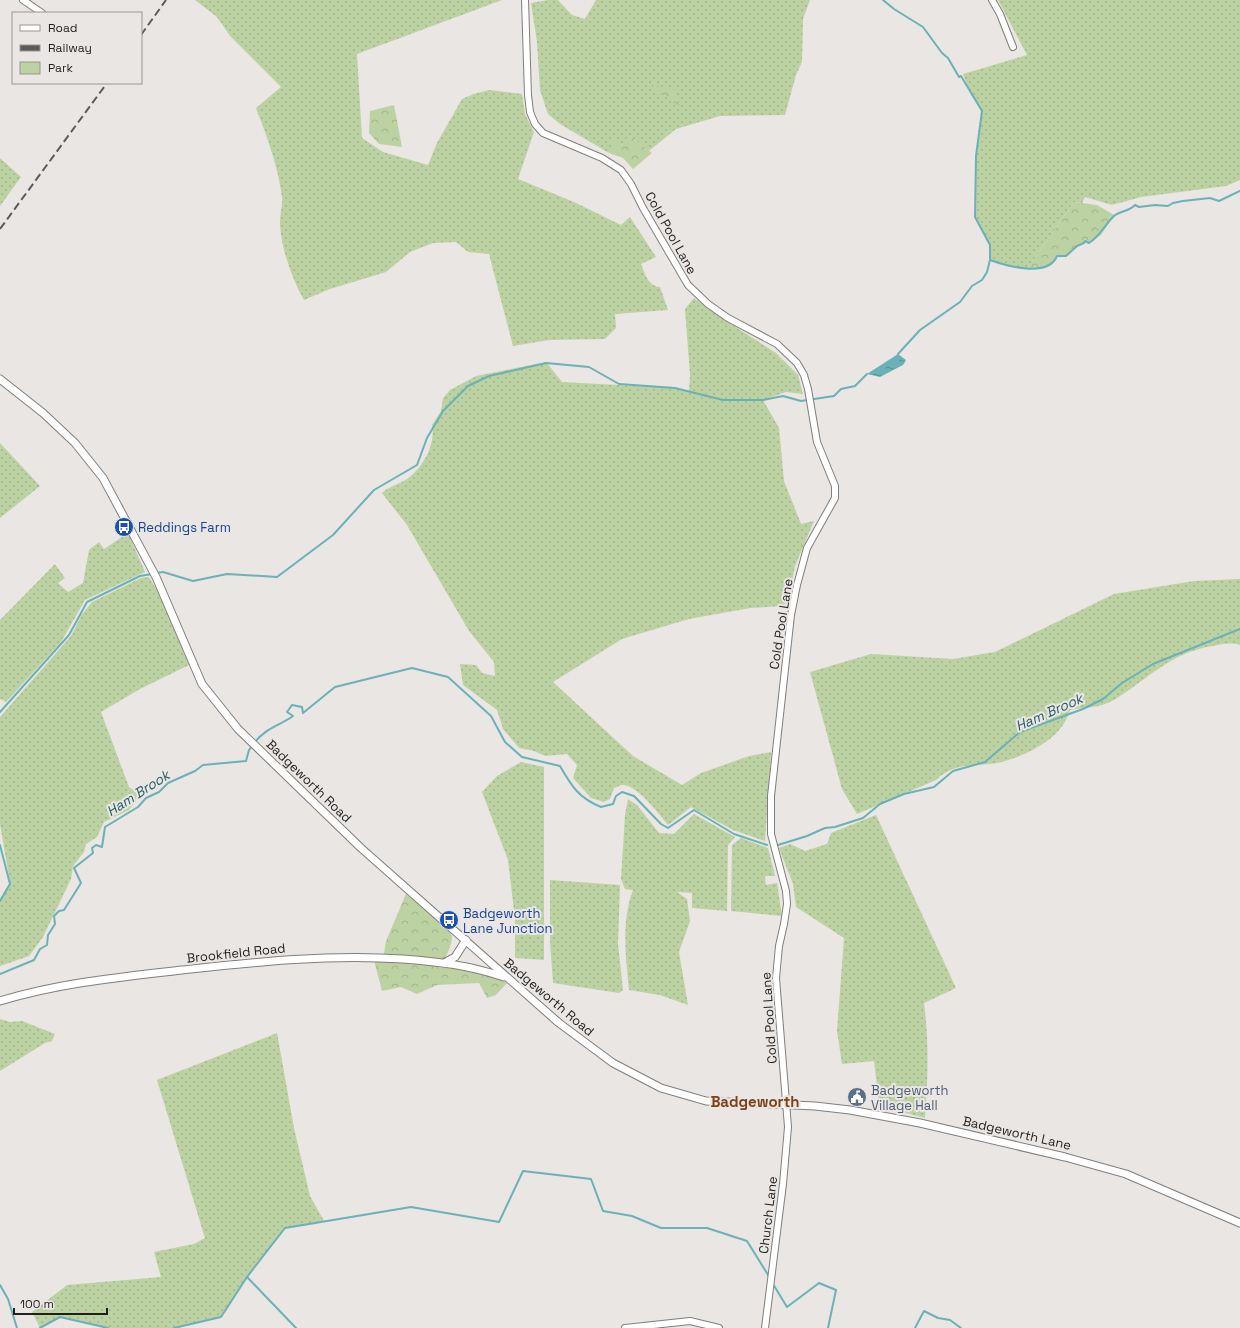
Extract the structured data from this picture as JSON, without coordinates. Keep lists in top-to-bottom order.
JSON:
{
  "streets": {
    "street": [
      "Cold Pool Lane",
      "Badgeworth Road",
      "Brookfield Road",
      "Badgeworth Lane",
      "Church Lane"
    ]
  },
  "crossings": [
    ["Cold Pool Lane", "Badgeworth Lane"],
    ["Cold Pool Lane", "Church Lane"],
    ["Badgeworth Road", "Brookfield Road"],
    ["Badgeworth Road", "Badgeworth Lane"],
    ["Badgeworth Lane", "Church Lane"]
  ],
  "districts": ["Badgeworth"],
  "water": ["Ham Brook"],
  "places": {
    "bus stop": ["Reddings Farm", "Badgeworth Lane Junction"],
    "public building": ["Badgeworth Village Hall"]
  },
  "legend": ["Road", "Railway", "Park"],
  "scale_bar": "100 m"
}
